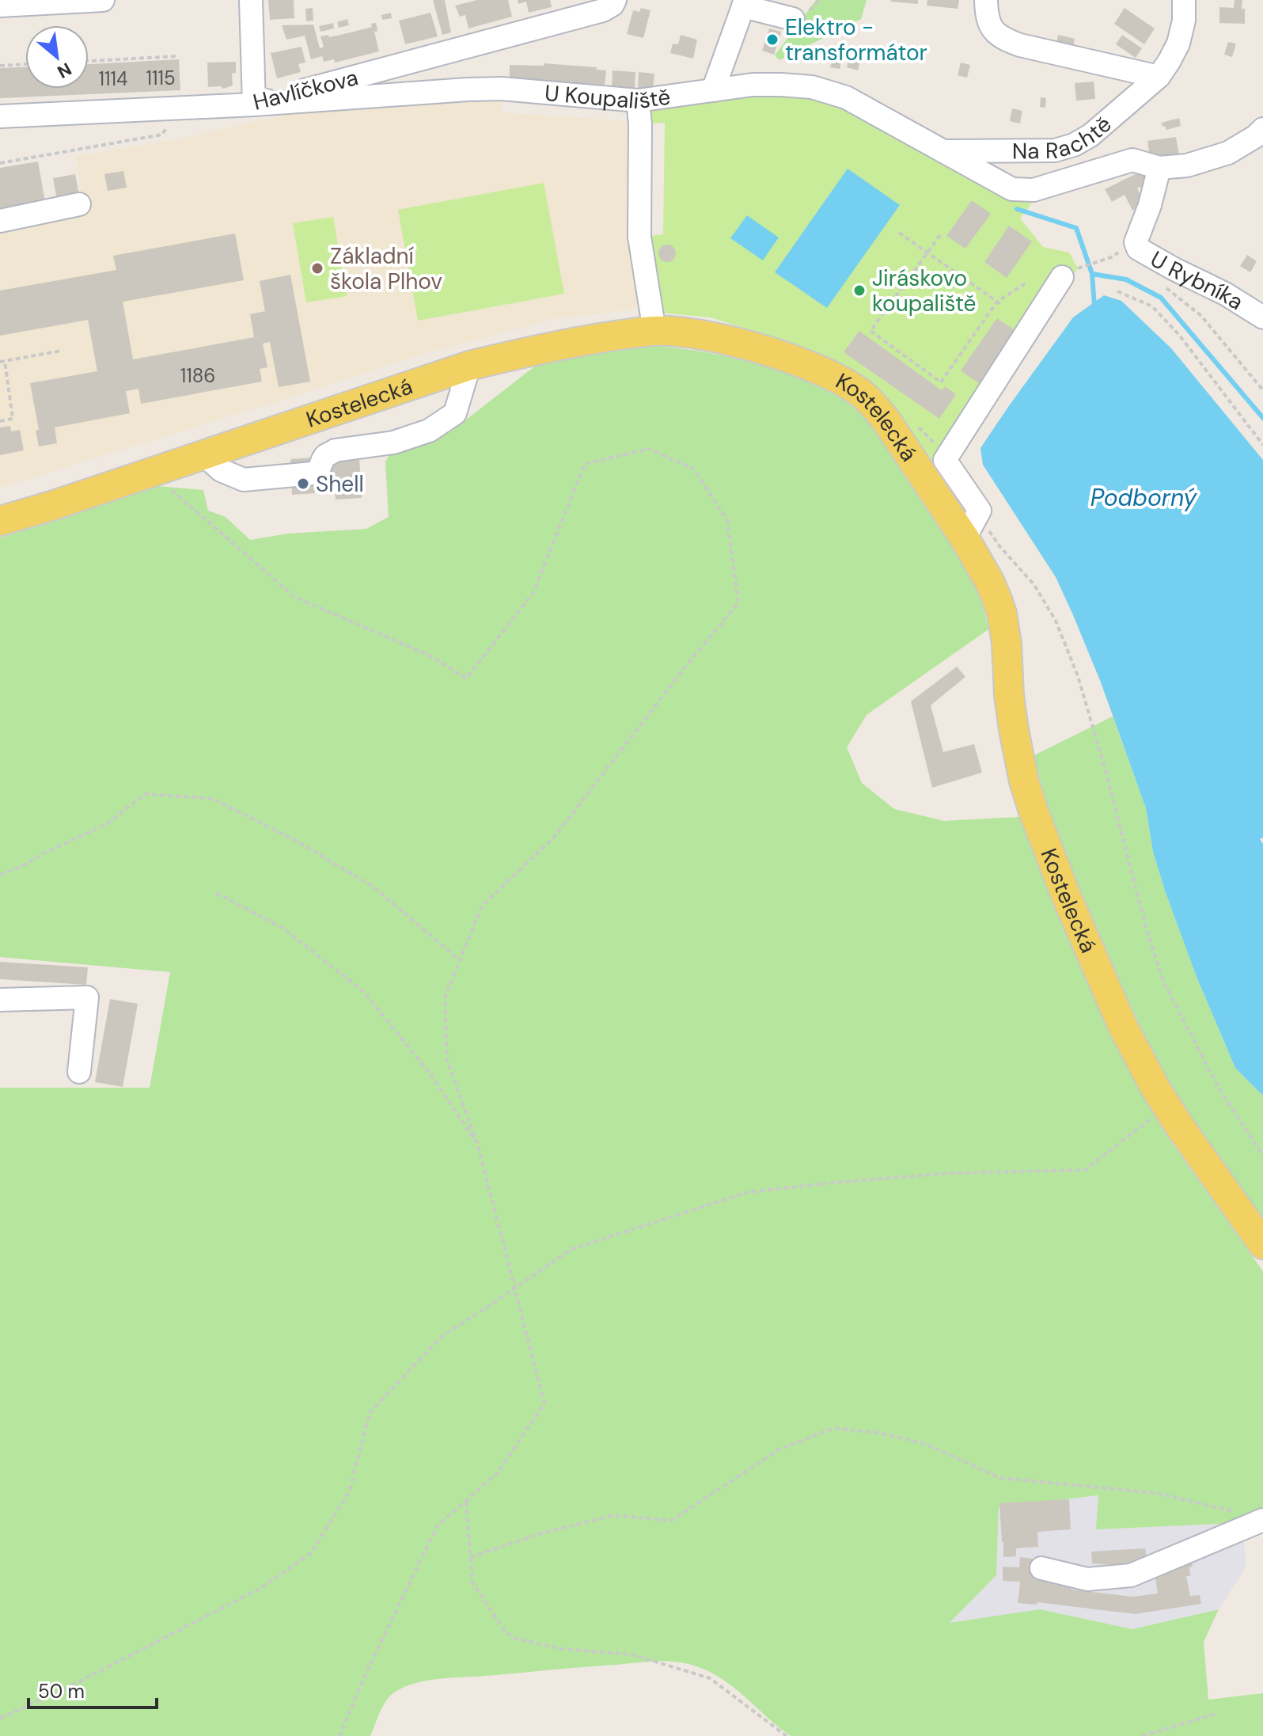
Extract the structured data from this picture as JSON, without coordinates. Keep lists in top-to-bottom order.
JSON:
{
  "streets": {
    "main road": ["Kostelecká"],
    "street": [
      "Havlíčkova",
      "U Koupaliště",
      "Na Rachtě",
      "U Rybníka"
    ]
  },
  "crossings": [
    ["Havlíčkova", "U Koupaliště"],
    ["U Koupaliště", "Na Rachtě"],
    ["U Koupaliště", "U Rybníka"]
  ],
  "water": ["Podborný"],
  "places": [
    "Elektro - transformátor",
    "Základní škola Plhov",
    "Jiráskovo koupaliště",
    "Shell"
  ],
  "house_numbers": ["1115", "1114", "1186"],
  "scale_bar": "50 m",
  "north": "bottom right"
}
